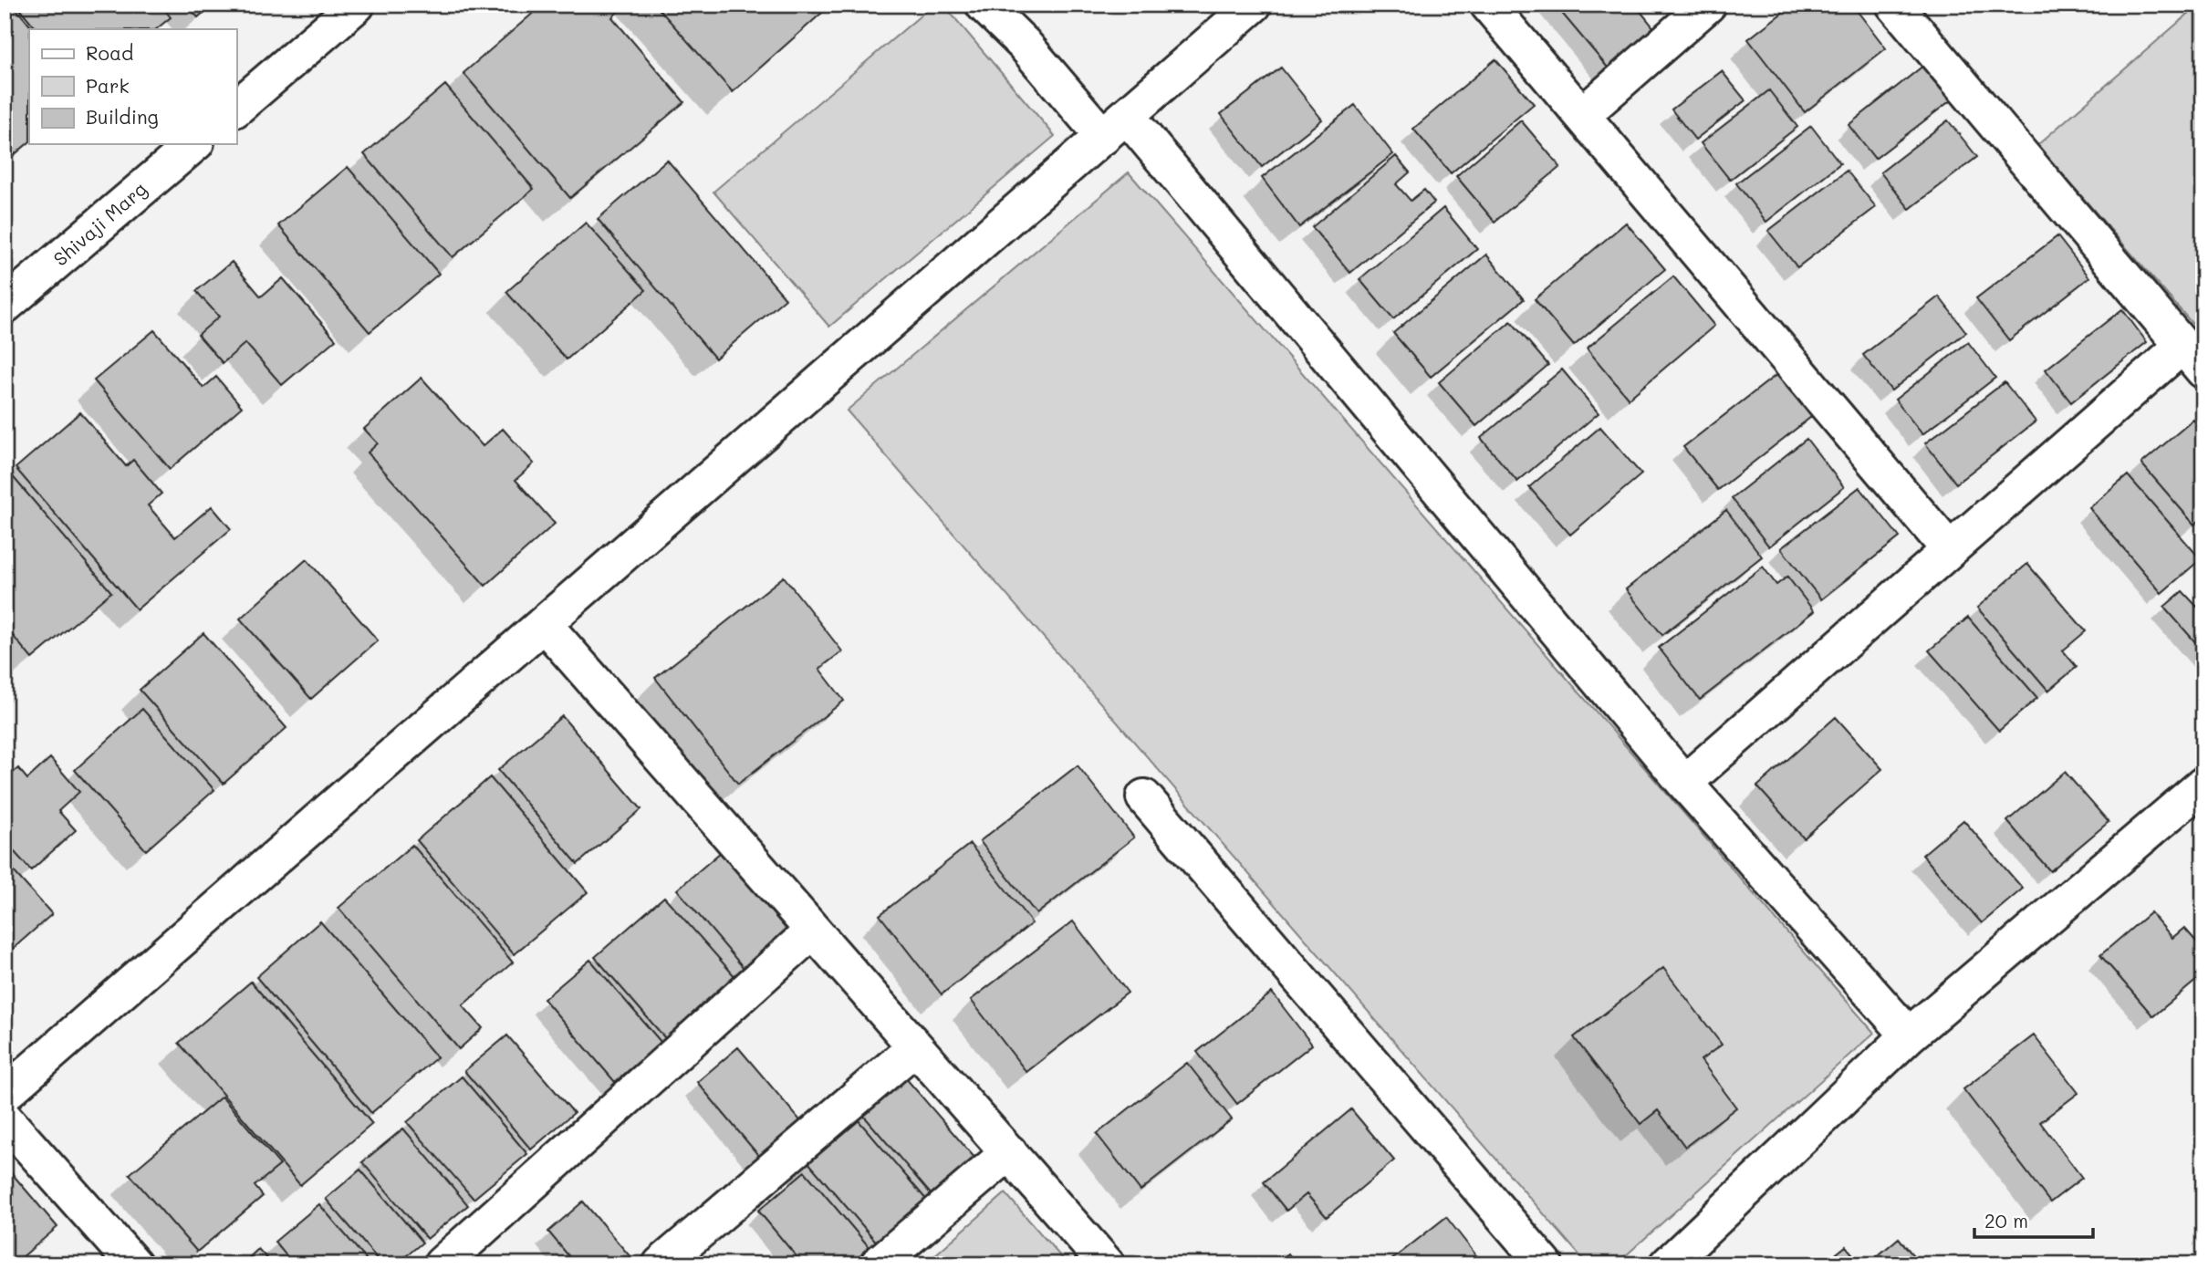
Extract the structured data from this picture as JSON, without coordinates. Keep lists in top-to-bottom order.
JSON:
{
  "streets": {
    "street": ["Shivaji Marg"]
  },
  "legend": ["Road", "Park", "Building"],
  "scale_bar": "20 m"
}
